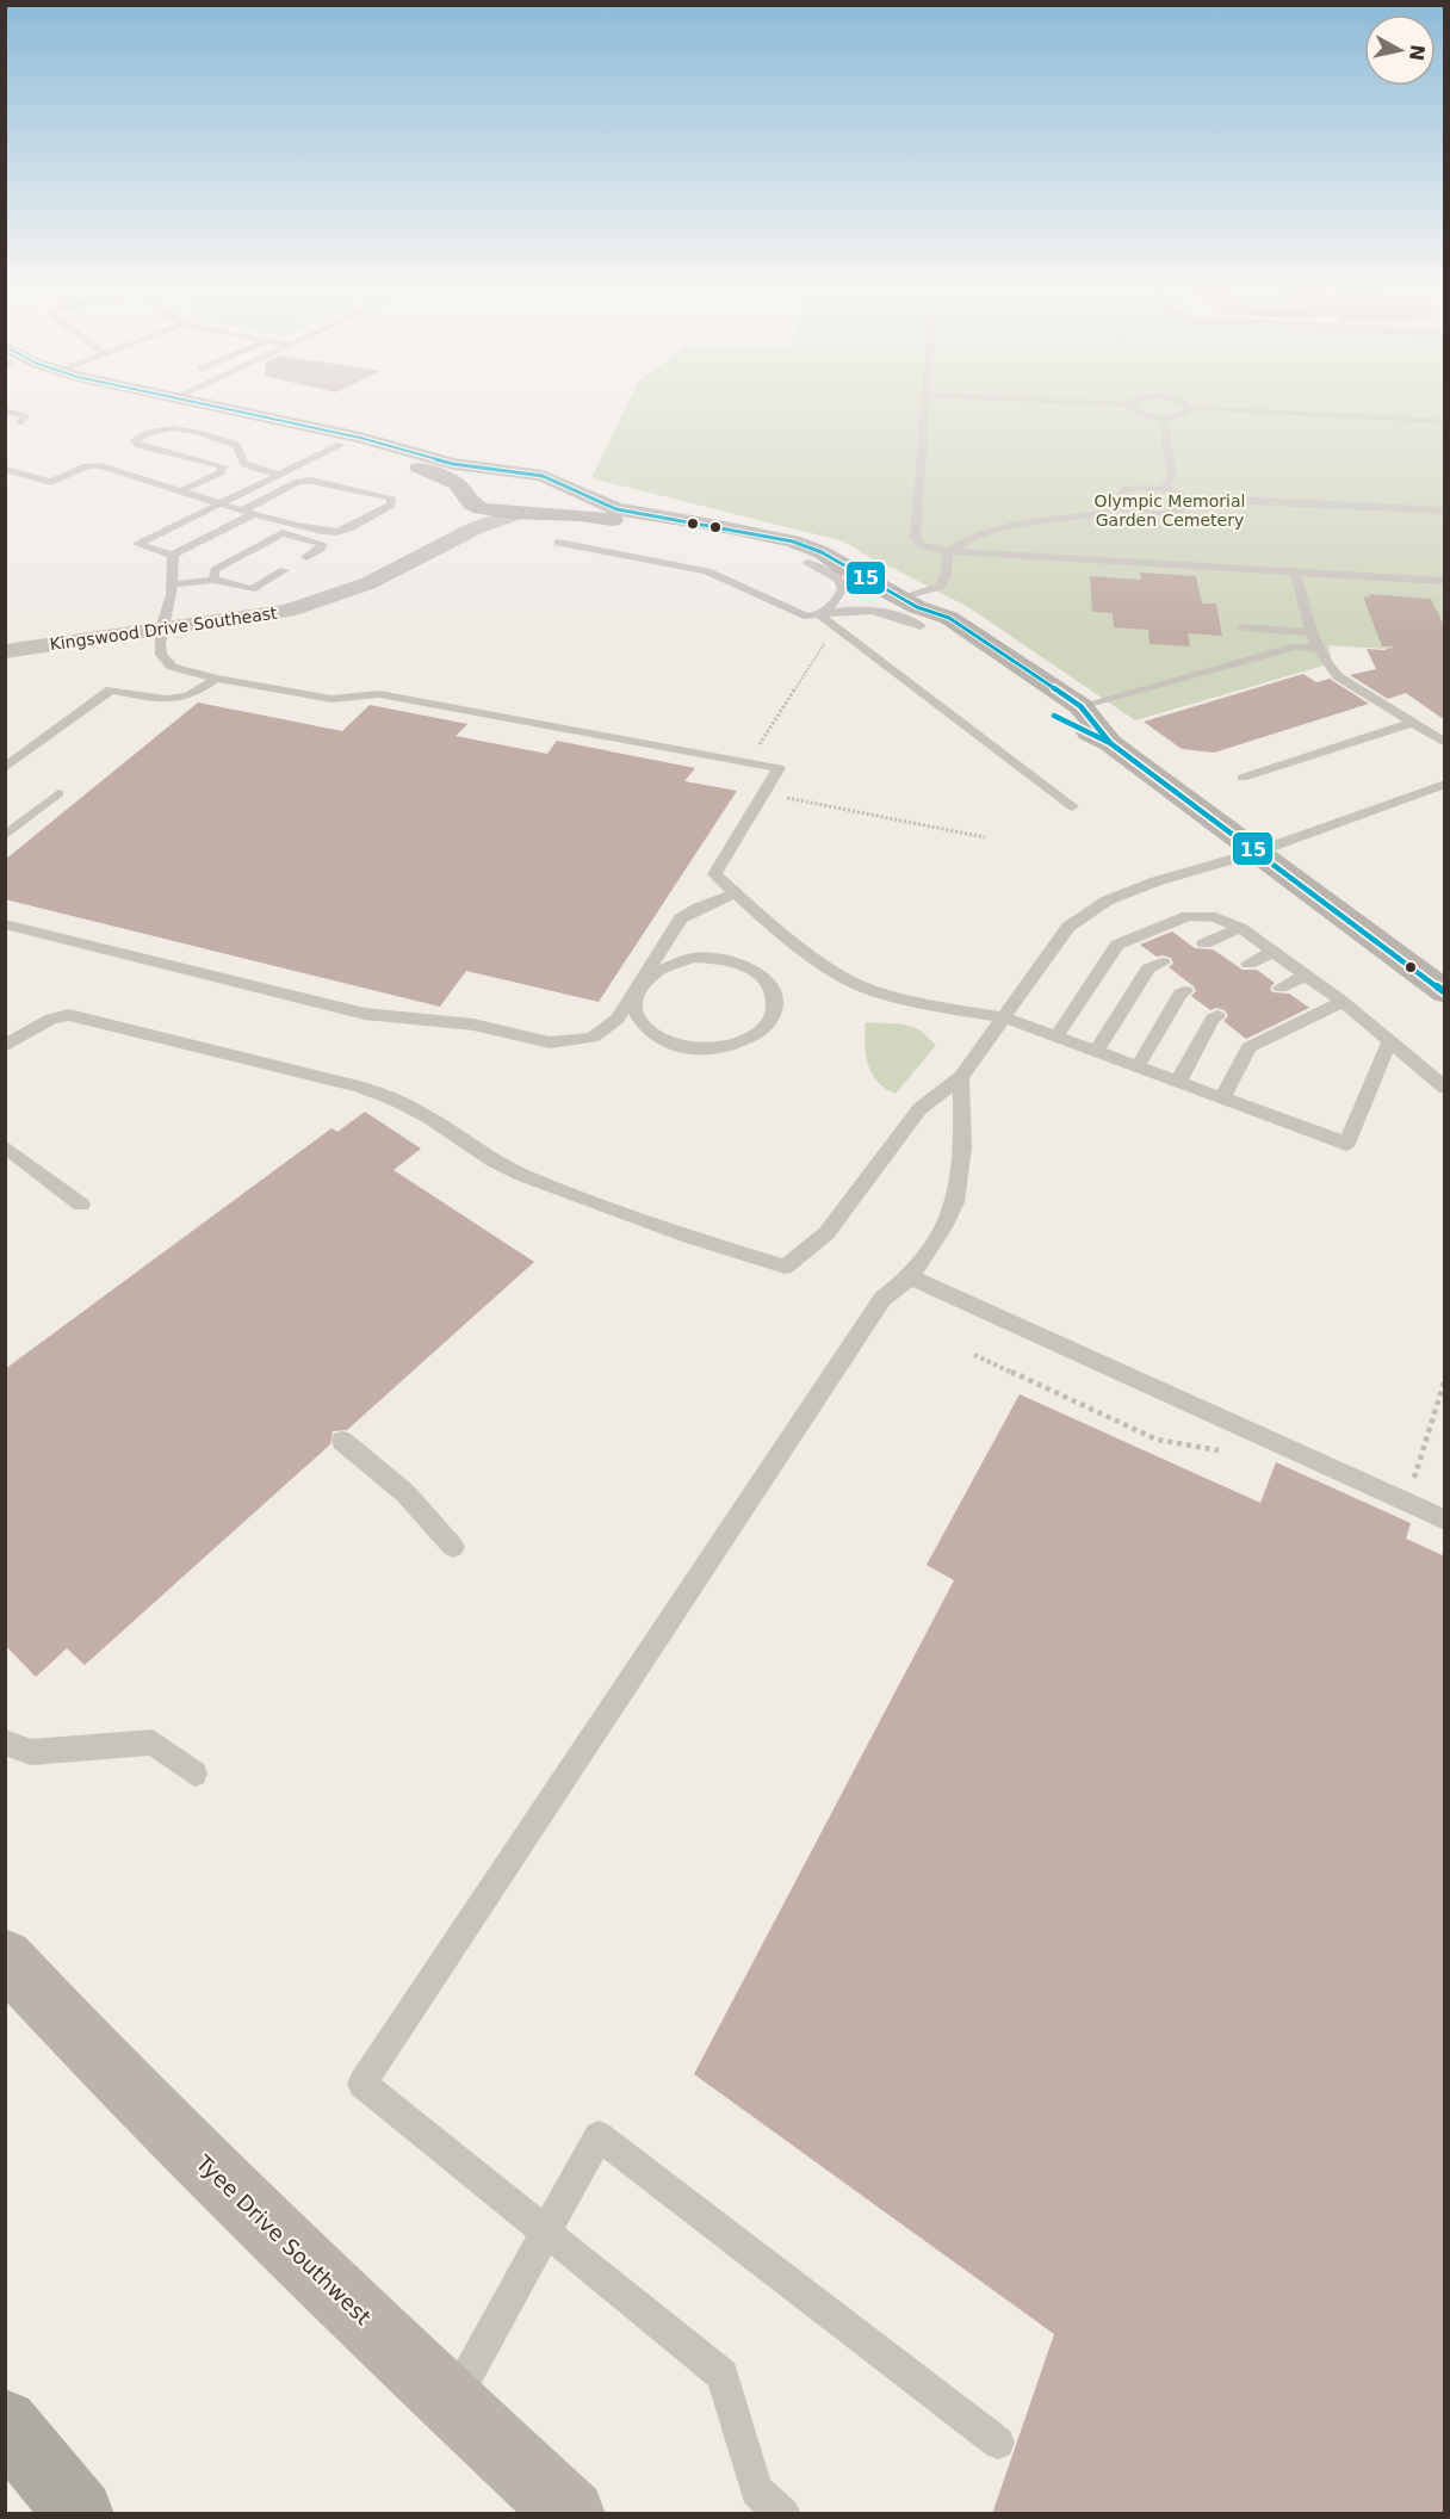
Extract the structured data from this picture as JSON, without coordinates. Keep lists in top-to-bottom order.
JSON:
{
  "streets": {
    "main road": ["Tyee Drive Southwest"],
    "street": ["Kingswood Drive Southeast"]
  },
  "parks": ["Olympic Memorial Garden Cemetery"],
  "lines": ["transit line 15"],
  "north": "right"
}
